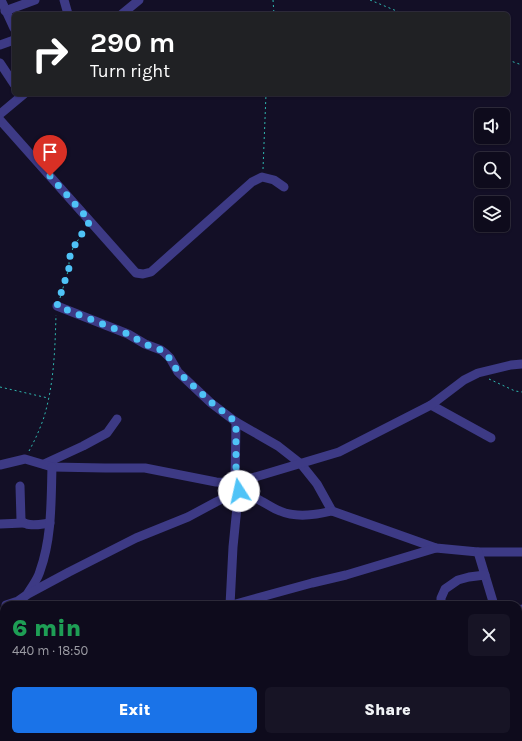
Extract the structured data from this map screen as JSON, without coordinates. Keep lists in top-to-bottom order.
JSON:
{
  "page": {
    "turn": ["290 m", "Turn right"],
    "heading": ["6 min", "440 m · 18:50"],
    "buttons": ["Exit", "Share"]
  }
}
